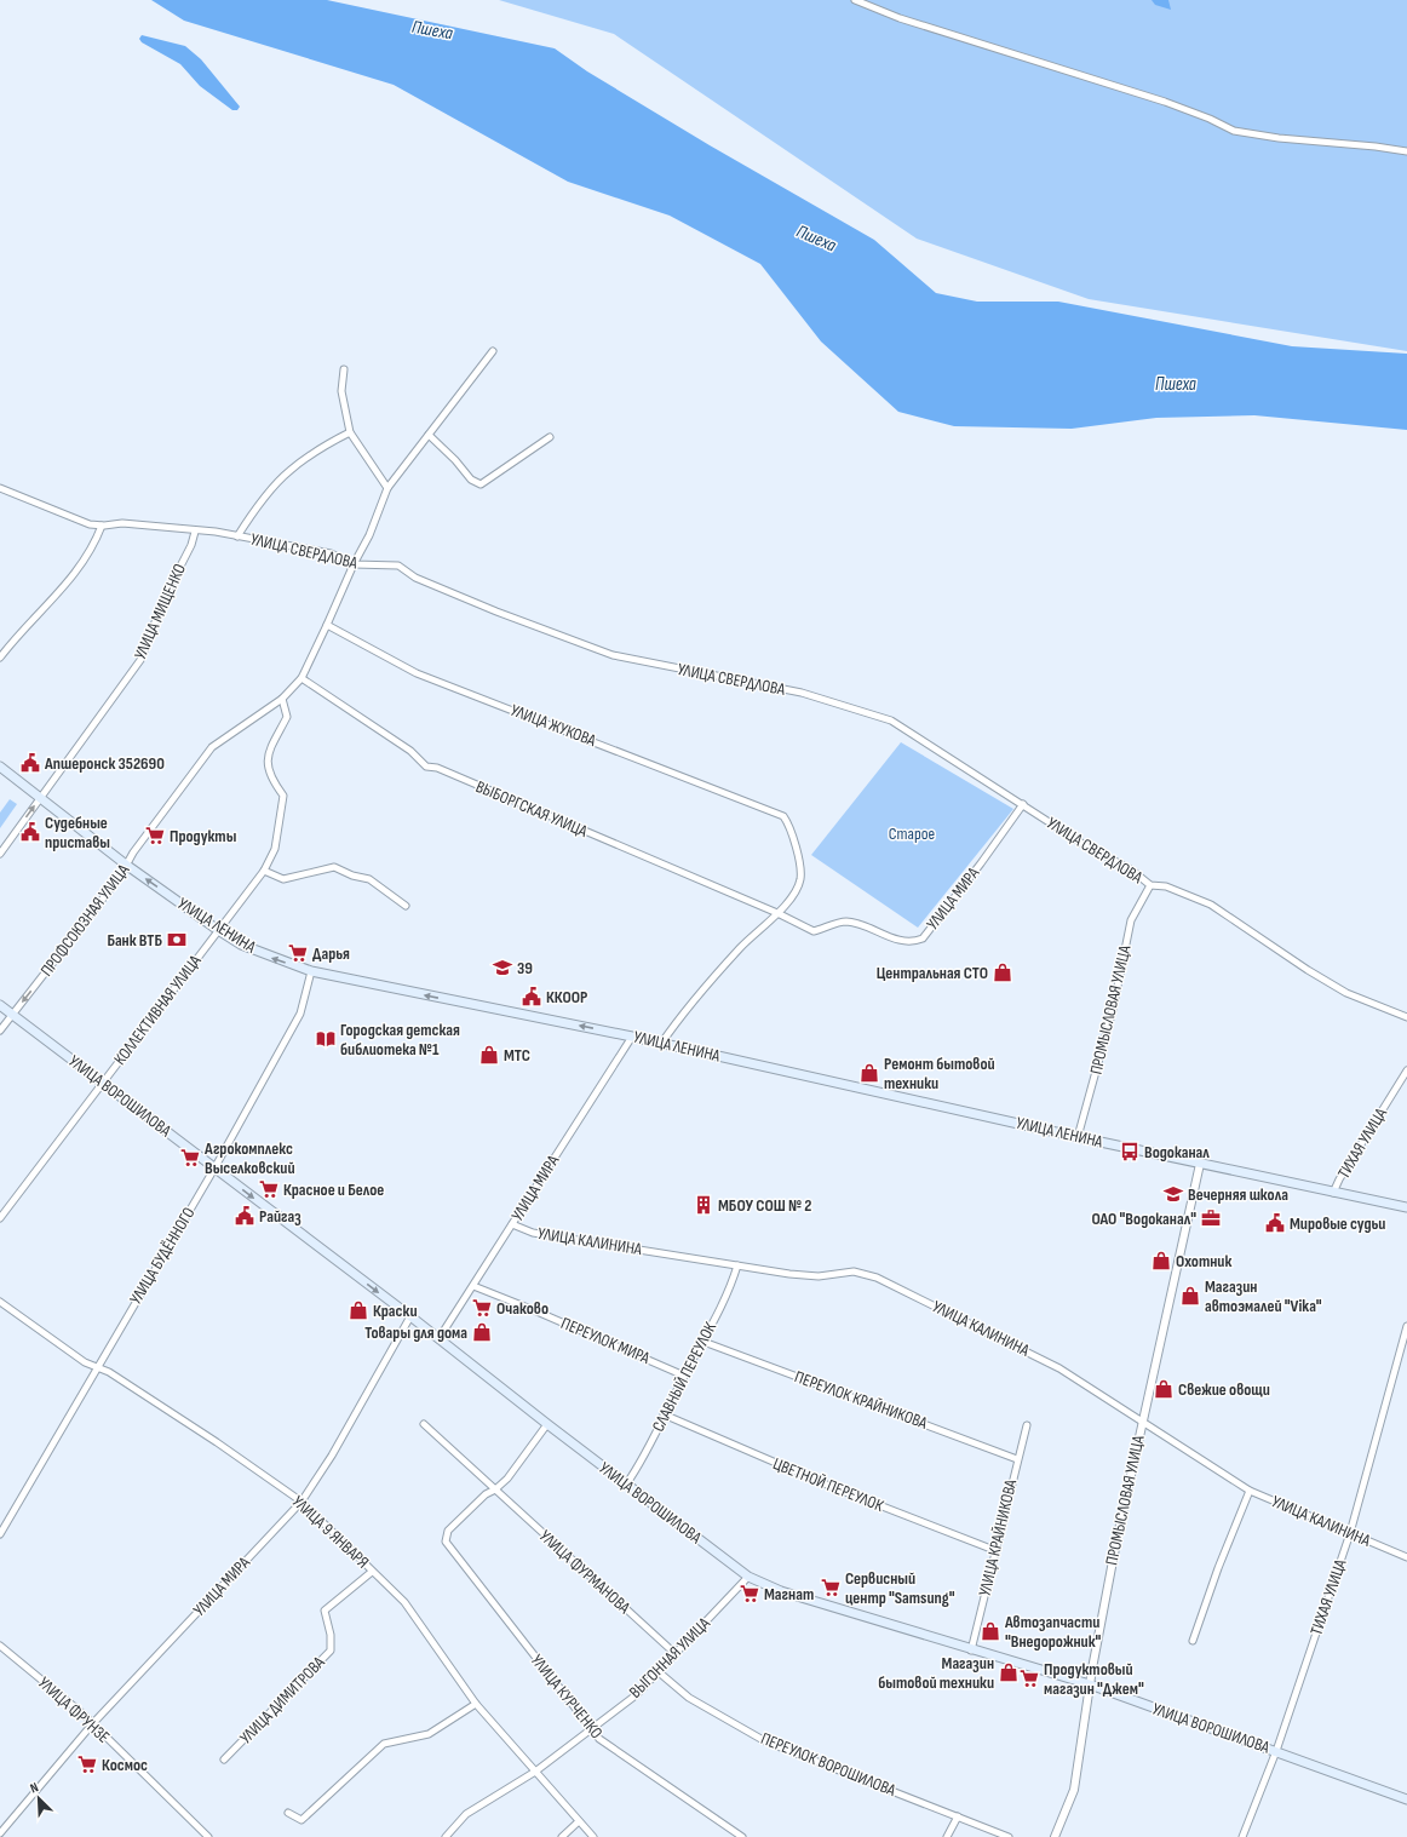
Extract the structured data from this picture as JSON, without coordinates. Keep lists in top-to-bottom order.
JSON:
{
  "streets": {
    "main road": ["УЛИЦА ЛЕНИНА", "УЛИЦА ВОРОШИЛОВА"],
    "street": [
      "УЛИЦА СВЕРДЛОВА",
      "УЛИЦА МИЩЕНКО",
      "УЛИЦА ЖУКОВА",
      "ВЫБОРГСКАЯ УЛИЦА",
      "УЛИЦА МИРА",
      "ПРОФСОЮЗНАЯ УЛИЦА",
      "КОЛЛЕКТИВНАЯ УЛИЦА",
      "ПРОМЫСЛОВАЯ УЛИЦА",
      "ТИХАЯ УЛИЦА",
      "УЛИЦА КАЛИНИНА",
      "УЛИЦА БУДЁННОГО",
      "ПЕРЕУЛОК МИРА",
      "СЛАВНЫЙ ПЕРЕУЛОК",
      "ПЕРЕУЛОК КРАЙНИКОВА",
      "ЦВЕТНОЙ ПЕРЕУЛОК",
      "УЛИЦА 9 ЯНВАРЯ",
      "УЛИЦА КРАЙНИКОВА",
      "УЛИЦА ФУРМАНОВА",
      "ВЫГОННАЯ УЛИЦА",
      "УЛИЦА КУРЧЕНКО",
      "УЛИЦА ДИМИТРОВА",
      "УЛИЦА ФРУНЗЕ",
      "ПЕРЕУЛОК ВОРОШИЛОВА"
    ]
  },
  "crossings": [
    ["УЛИЦА СВЕРДЛОВА", "УЛИЦА МИЩЕНКО"],
    ["УЛИЦА СВЕРДЛОВА", "УЛИЦА МИРА"],
    ["УЛИЦА СВЕРДЛОВА", "ПРОФСОЮЗНАЯ УЛИЦА"],
    ["УЛИЦА СВЕРДЛОВА", "ПРОМЫСЛОВАЯ УЛИЦА"],
    ["УЛИЦА МИЩЕНКО", "УЛИЦА ЛЕНИНА"],
    ["УЛИЦА ЖУКОВА", "ВЫБОРГСКАЯ УЛИЦА"],
    ["УЛИЦА ЖУКОВА", "УЛИЦА МИРА"],
    ["УЛИЦА ЖУКОВА", "ПРОФСОЮЗНАЯ УЛИЦА"],
    ["ВЫБОРГСКАЯ УЛИЦА", "УЛИЦА МИРА"],
    ["ВЫБОРГСКАЯ УЛИЦА", "ПРОФСОЮЗНАЯ УЛИЦА"],
    ["УЛИЦА МИРА", "УЛИЦА ЛЕНИНА"],
    ["УЛИЦА МИРА", "УЛИЦА ВОРОШИЛОВА"],
    ["УЛИЦА МИРА", "УЛИЦА КАЛИНИНА"],
    ["УЛИЦА МИРА", "ПЕРЕУЛОК МИРА"],
    ["УЛИЦА МИРА", "УЛИЦА 9 ЯНВАРЯ"],
    ["УЛИЦА МИРА", "УЛИЦА ФРУНЗЕ"],
    ["ПРОФСОЮЗНАЯ УЛИЦА", "УЛИЦА ЛЕНИНА"],
    ["ПРОФСОЮЗНАЯ УЛИЦА", "КОЛЛЕКТИВНАЯ УЛИЦА"],
    ["ПРОФСОЮЗНАЯ УЛИЦА", "УЛИЦА ВОРОШИЛОВА"],
    ["УЛИЦА ЛЕНИНА", "КОЛЛЕКТИВНАЯ УЛИЦА"],
    ["УЛИЦА ЛЕНИНА", "ПРОМЫСЛОВАЯ УЛИЦА"],
    ["УЛИЦА ЛЕНИНА", "ТИХАЯ УЛИЦА"],
    ["УЛИЦА ЛЕНИНА", "УЛИЦА БУДЁННОГО"],
    ["КОЛЛЕКТИВНАЯ УЛИЦА", "УЛИЦА ВОРОШИЛОВА"],
    ["ПРОМЫСЛОВАЯ УЛИЦА", "УЛИЦА ВОРОШИЛОВА"],
    ["ПРОМЫСЛОВАЯ УЛИЦА", "УЛИЦА КАЛИНИНА"],
    ["УЛИЦА ВОРОШИЛОВА", "ТИХАЯ УЛИЦА"],
    ["УЛИЦА ВОРОШИЛОВА", "УЛИЦА БУДЁННОГО"],
    ["УЛИЦА ВОРОШИЛОВА", "СЛАВНЫЙ ПЕРЕУЛОК"],
    ["УЛИЦА ВОРОШИЛОВА", "УЛИЦА КРАЙНИКОВА"],
    ["УЛИЦА ВОРОШИЛОВА", "ВЫГОННАЯ УЛИЦА"],
    ["ТИХАЯ УЛИЦА", "УЛИЦА КАЛИНИНА"],
    ["УЛИЦА КАЛИНИНА", "СЛАВНЫЙ ПЕРЕУЛОК"],
    ["УЛИЦА БУДЁННОГО", "УЛИЦА 9 ЯНВАРЯ"],
    ["ПЕРЕУЛОК МИРА", "СЛАВНЫЙ ПЕРЕУЛОК"],
    ["СЛАВНЫЙ ПЕРЕУЛОК", "ПЕРЕУЛОК КРАЙНИКОВА"],
    ["СЛАВНЫЙ ПЕРЕУЛОК", "ЦВЕТНОЙ ПЕРЕУЛОК"],
    ["ПЕРЕУЛОК КРАЙНИКОВА", "УЛИЦА КРАЙНИКОВА"],
    ["ЦВЕТНОЙ ПЕРЕУЛОК", "УЛИЦА КРАЙНИКОВА"],
    ["УЛИЦА 9 ЯНВАРЯ", "ВЫГОННАЯ УЛИЦА"],
    ["УЛИЦА 9 ЯНВАРЯ", "УЛИЦА ДИМИТРОВА"],
    ["УЛИЦА ФУРМАНОВА", "ВЫГОННАЯ УЛИЦА"],
    ["УЛИЦА ФУРМАНОВА", "УЛИЦА КУРЧЕНКО"],
    ["ВЫГОННАЯ УЛИЦА", "УЛИЦА КУРЧЕНКО"],
    ["ВЫГОННАЯ УЛИЦА", "ПЕРЕУЛОК ВОРОШИЛОВА"]
  ],
  "one_way": ["УЛИЦА ЛЕНИНА"],
  "water": ["Пшеха"],
  "parks": ["Старое"],
  "places": {
    "public building": [
      "Апшеронск 352690",
      "Судебные приставы",
      "ККООР",
      "Райгаз",
      "Мировые судьи"
    ],
    "supermarket": [
      "Продукты",
      "Дарья",
      "Агрокомплекс Выселковский",
      "Красное и Белое",
      "Очаково",
      "Сервисный центр \"Samsung\"",
      "Магнат",
      "Продуктовый магазин \"Джем\"",
      "Космос"
    ],
    "bank": ["Банк ВТБ"],
    "school or university": ["39", "Вечерняя школа"],
    "shop": [
      "Центральная СТО",
      "МТС",
      "Ремонт бытовой техники",
      "Охотник",
      "Магазин автоэмалей \"Vika\"",
      "Краски",
      "Товары для дома",
      "Свежие овощи",
      "Автозапчасти \"Внедорожник\"",
      "Магазин бытовой техники"
    ],
    "library": ["Городская детская библиотека №1"],
    "bus stop": ["Водоканал"],
    "building": ["МБОУ СОШ № 2"],
    "office": ["ОАО \"Водоканал\""]
  },
  "north": "top left"
}
